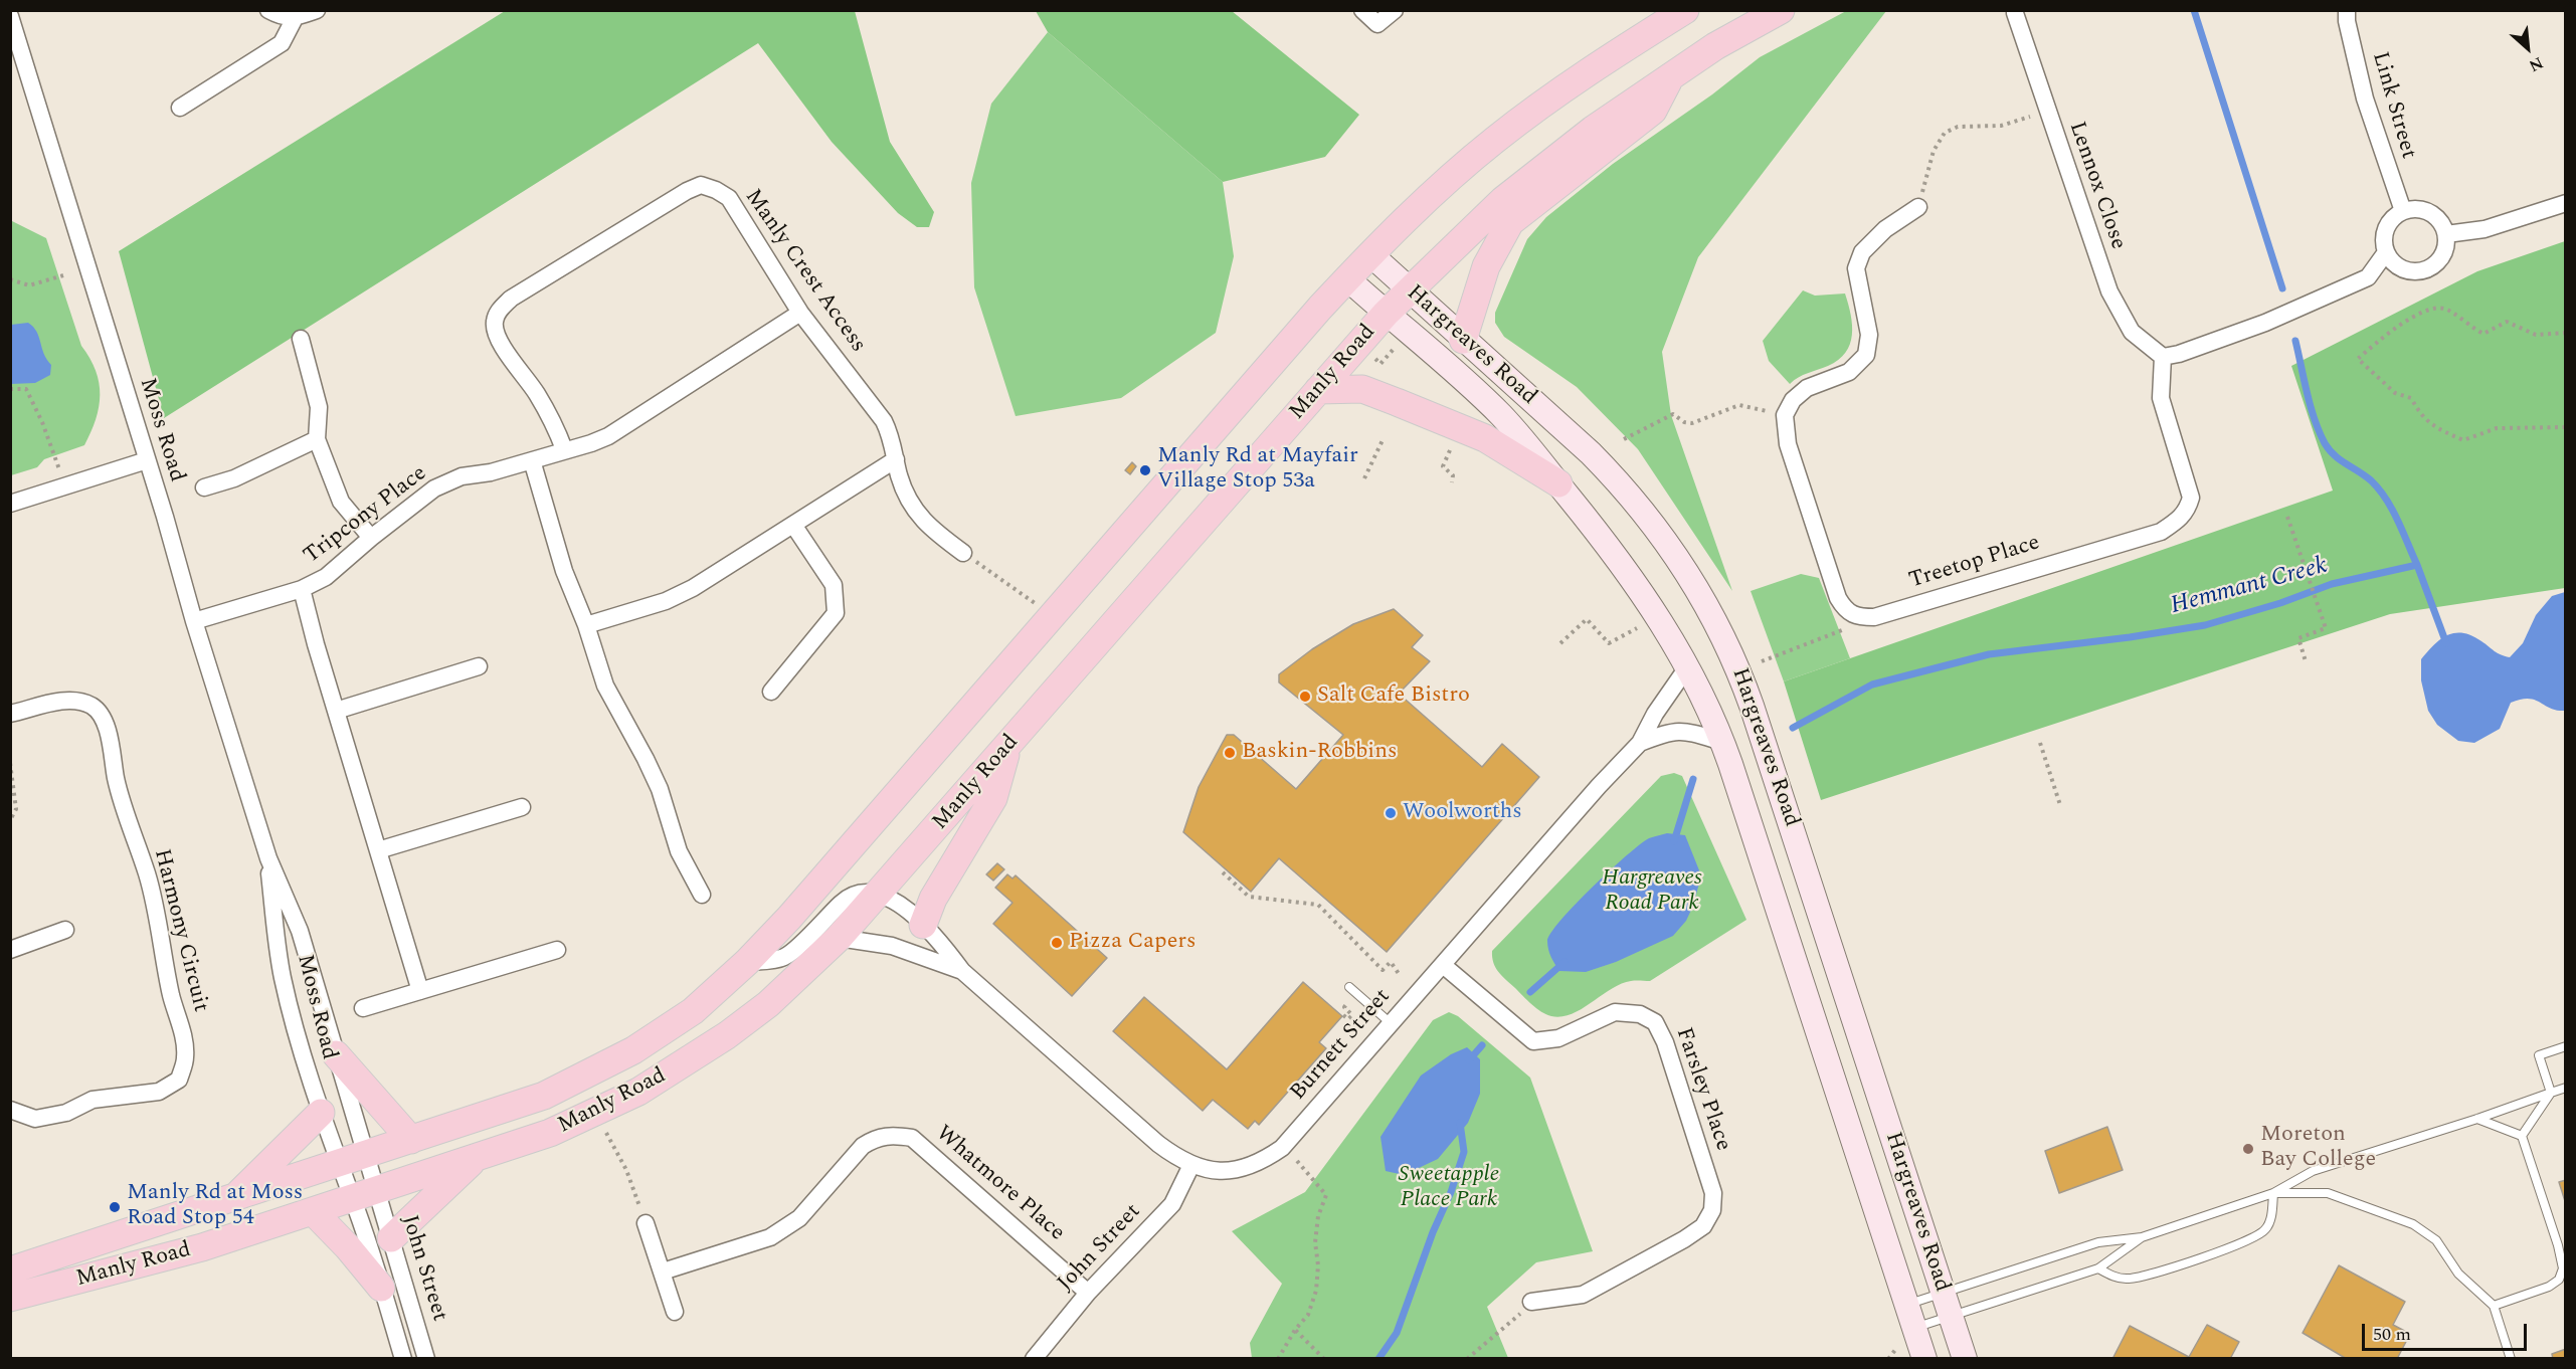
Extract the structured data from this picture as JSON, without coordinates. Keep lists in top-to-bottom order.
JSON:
{
  "streets": {
    "main road": ["Hargreaves Road", "Manly Road"],
    "street": [
      "Link Street",
      "Lennox Close",
      "Manly Crest Access",
      "Moss Road",
      "Tripcony Place",
      "Treetop Place",
      "Harmony Circuit",
      "Burnett Street",
      "Farsley Place",
      "Whatmore Place",
      "John Street"
    ]
  },
  "crossings": [
    ["Lennox Close", "Treetop Place"],
    ["Manly Crest Access", "Tripcony Place"],
    ["Hargreaves Road", "Manly Road"],
    ["Hargreaves Road", "Burnett Street"],
    ["Manly Road", "Moss Road"],
    ["Manly Road", "Burnett Street"],
    ["Manly Road", "John Street"],
    ["Moss Road", "Tripcony Place"],
    ["Moss Road", "John Street"],
    ["Burnett Street", "Farsley Place"],
    ["Burnett Street", "John Street"],
    ["Whatmore Place", "John Street"]
  ],
  "water": ["Hemmant Creek"],
  "parks": ["Hargreaves Road Park", "Sweetapple Place Park"],
  "places": [
    "Manly Rd at Mayfair Village Stop 53a",
    "Salt Cafe Bistro",
    "Baskin-Robbins",
    "Woolworths",
    "Pizza Capers",
    "Moreton Bay College",
    "Manly Rd at Moss Road Stop 54"
  ],
  "scale_bar": "50 m",
  "north": "bottom right"
}
